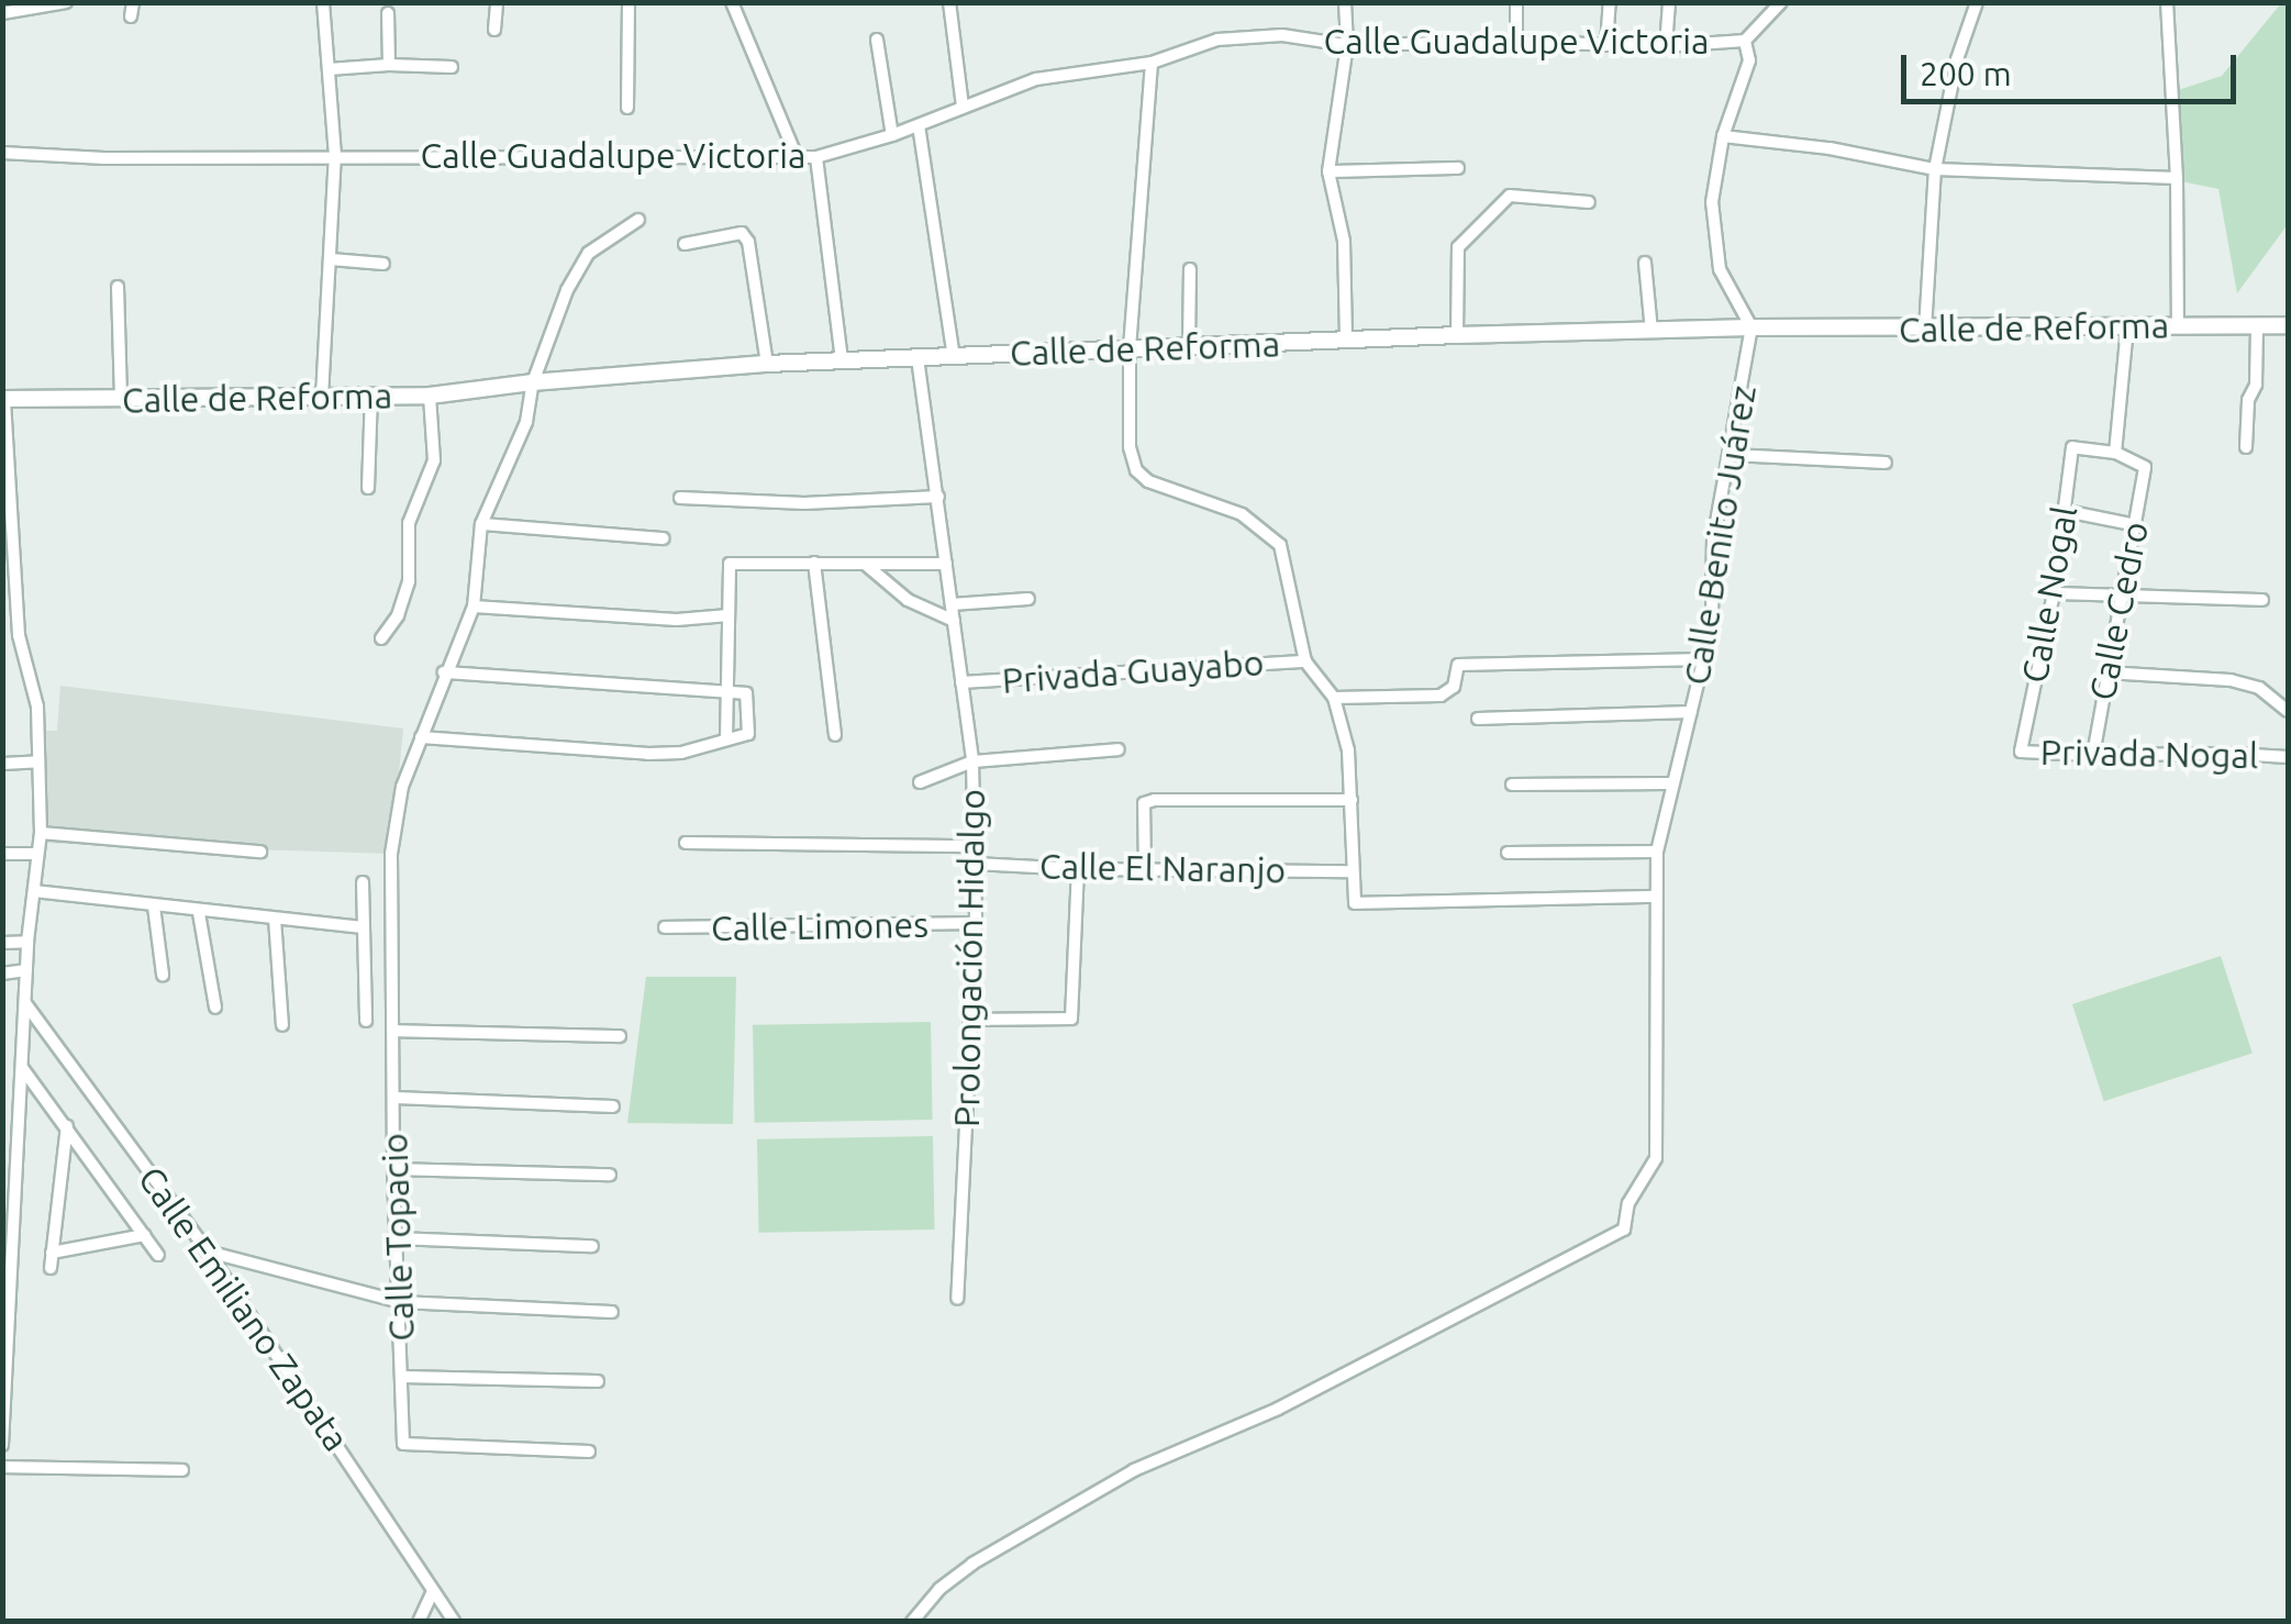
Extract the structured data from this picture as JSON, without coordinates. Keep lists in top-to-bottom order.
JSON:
{
  "streets": {
    "main road": ["Calle de Reforma"],
    "street": [
      "Calle Guadalupe Victoria",
      "Calle Benito Juárez",
      "Calle Nogal",
      "Calle Cedro",
      "Privada Guayabo",
      "Privada Nogal",
      "Calle El Naranjo",
      "Calle Limones",
      "Prolongación Hidalgo",
      "Calle Topacio",
      "Calle Emiliano Zapata"
    ]
  },
  "crossings": [
    ["Calle de Reforma", "Calle Benito Juárez"],
    ["Calle de Reforma", "Prolongación Hidalgo"],
    ["Calle de Reforma", "Calle Topacio"],
    ["Calle Nogal", "Calle Cedro"],
    ["Calle Nogal", "Privada Nogal"],
    ["Calle Cedro", "Privada Nogal"],
    ["Privada Guayabo", "Prolongación Hidalgo"],
    ["Calle El Naranjo", "Prolongación Hidalgo"],
    ["Calle Limones", "Prolongación Hidalgo"]
  ],
  "scale_bar": "200 m"
}
